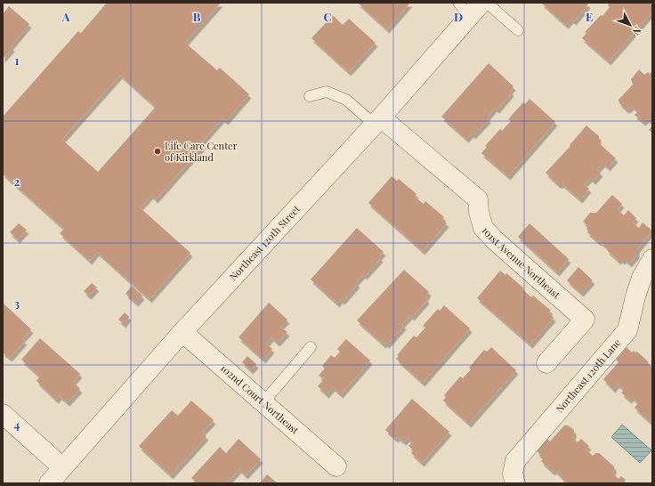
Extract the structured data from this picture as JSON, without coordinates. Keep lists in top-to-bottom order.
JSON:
{
  "streets": {
    "street": [
      "Northeast 120th Street",
      "101st Avenue Northeast",
      "Northeast 120th Lane",
      "102nd Court Northeast"
    ]
  },
  "crossings": [
    ["Northeast 120th Street", "101st Avenue Northeast"],
    ["Northeast 120th Street", "102nd Court Northeast"]
  ],
  "places": ["Life Care Center of Kirkland"],
  "north": "bottom right",
  "grid": {
    "columns": [
      "A",
      "B",
      "C",
      "D",
      "E"
    ],
    "rows": [
      "1",
      "2",
      "3",
      "4"
    ]
  }
}
